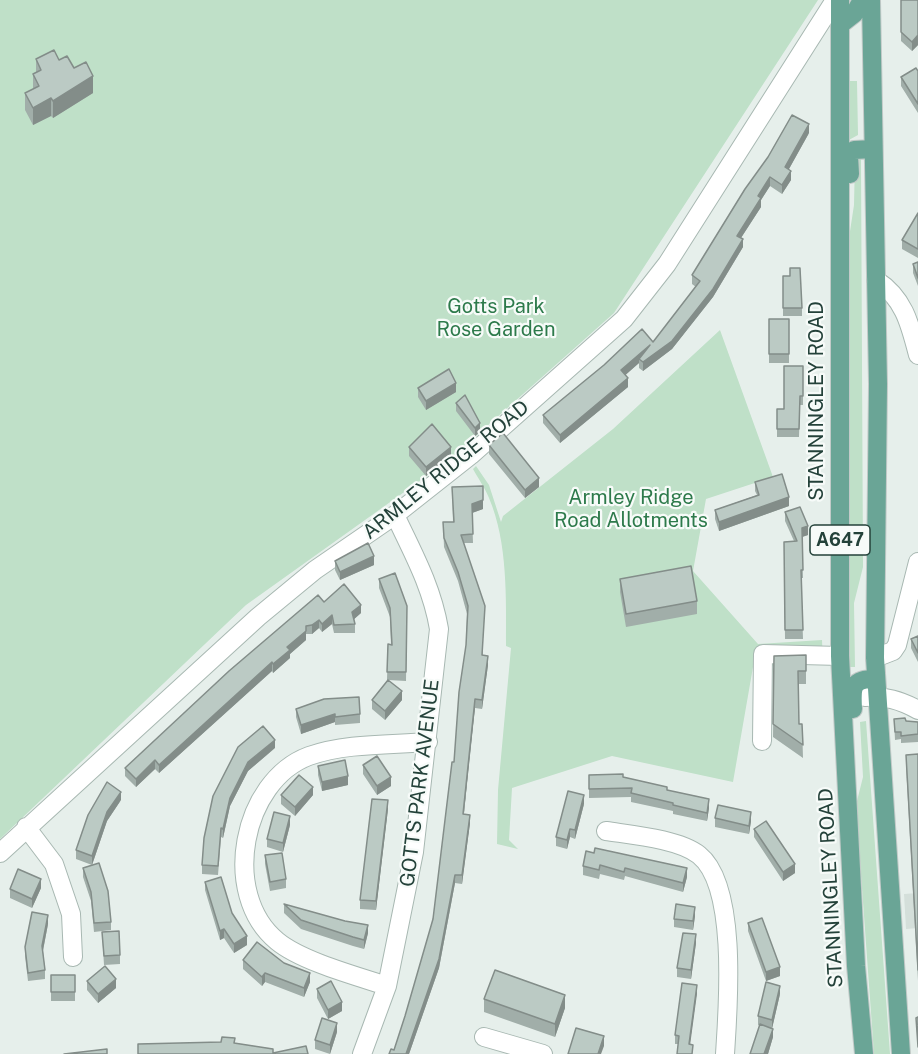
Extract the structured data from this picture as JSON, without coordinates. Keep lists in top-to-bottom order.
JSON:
{
  "streets": {
    "main road": ["STANNINGLEY ROAD", "A647"],
    "street": ["ARMLEY RIDGE ROAD", "GOTTS PARK AVENUE"]
  },
  "crossings": [
    ["STANNINGLEY ROAD", "ARMLEY RIDGE ROAD"],
    ["ARMLEY RIDGE ROAD", "GOTTS PARK AVENUE"]
  ],
  "parks": ["Gotts Park Rose Garden", "Armley Ridge Road Allotments"]
}
